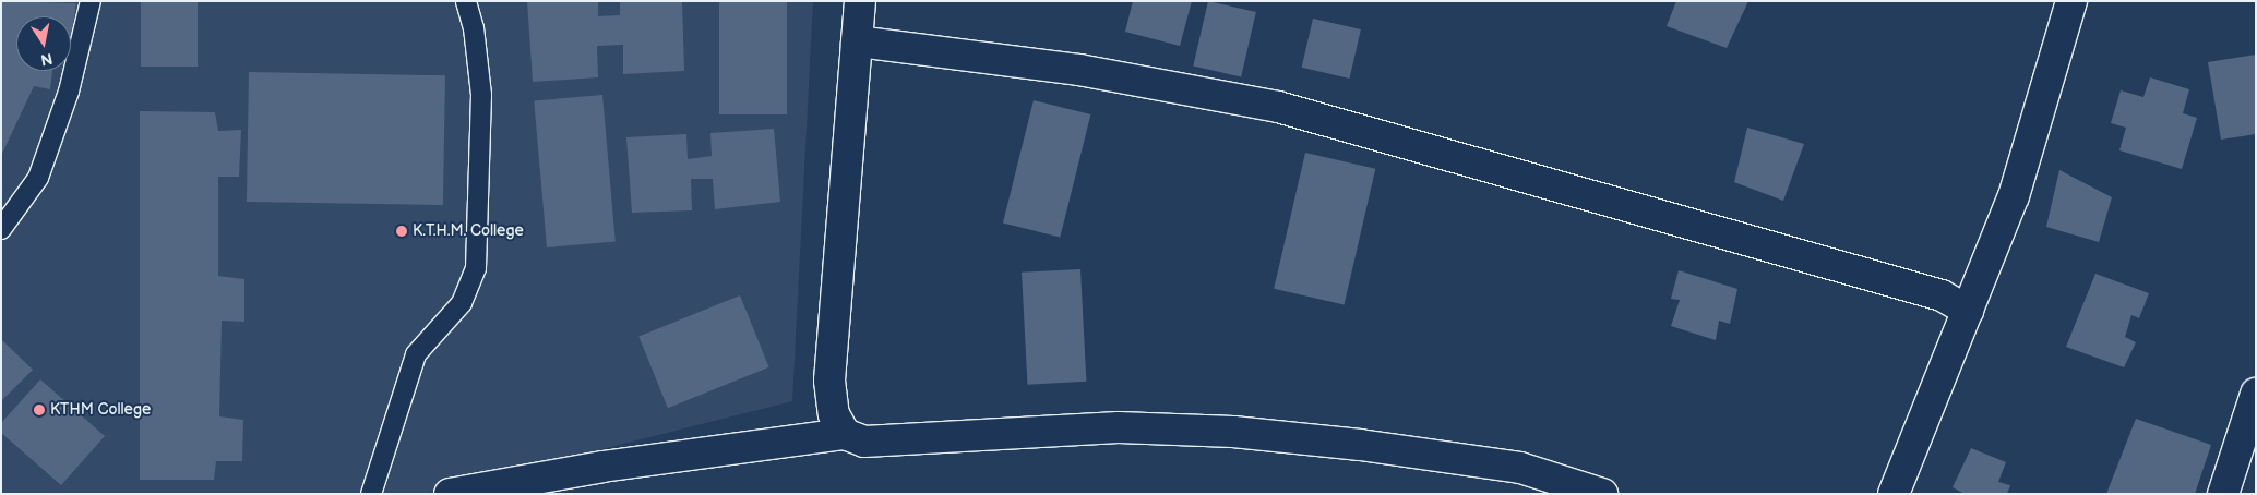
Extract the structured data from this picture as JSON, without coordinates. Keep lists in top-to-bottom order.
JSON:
{
  "places": ["K.T.H.M. College", "KTHM College"],
  "north": "bottom"
}
